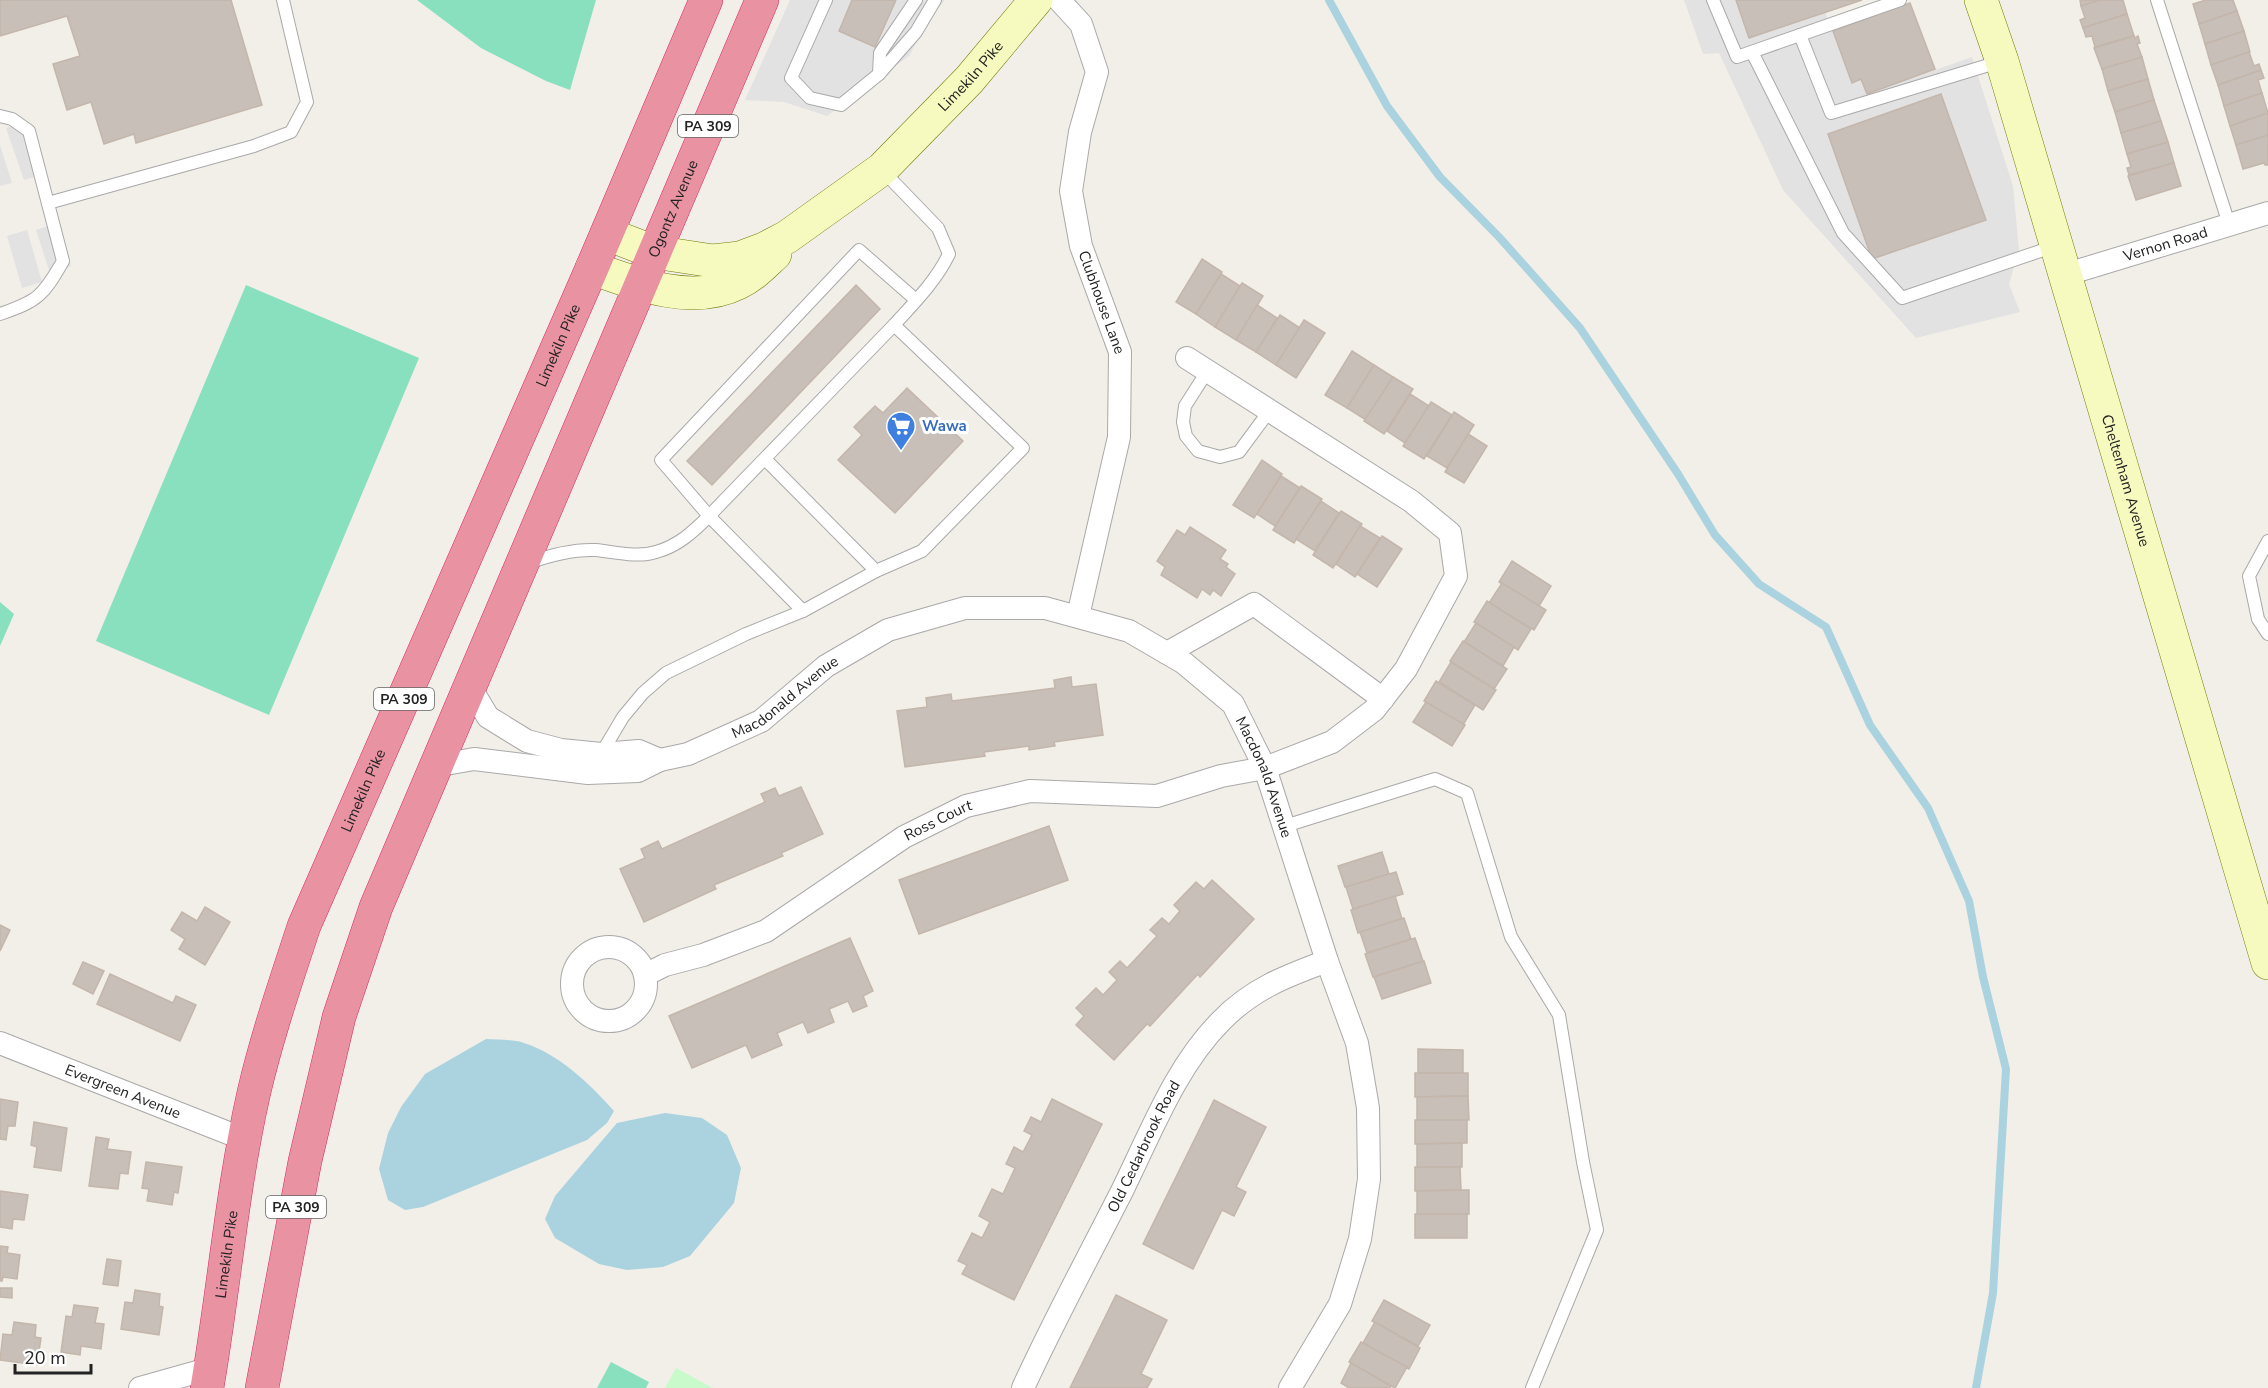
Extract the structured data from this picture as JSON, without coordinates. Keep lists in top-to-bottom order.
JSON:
{
  "streets": {
    "highway": ["Limekiln Pike", "PA 309", "Ogontz Avenue"],
    "main road": ["Cheltenham Avenue"],
    "street": [
      "Vernon Road",
      "Clubhouse Lane",
      "Macdonald Avenue",
      "Ross Court",
      "Evergreen Avenue",
      "Old Cedarbrook Road"
    ]
  },
  "crossings": [
    ["Limekiln Pike", "PA 309"],
    ["Limekiln Pike", "Ogontz Avenue"],
    ["Limekiln Pike", "Evergreen Avenue"],
    ["PA 309", "Ogontz Avenue"],
    ["PA 309", "Macdonald Avenue"],
    ["Vernon Road", "Cheltenham Avenue"],
    ["Clubhouse Lane", "Macdonald Avenue"],
    ["Macdonald Avenue", "Ross Court"],
    ["Macdonald Avenue", "Old Cedarbrook Road"]
  ],
  "places": {
    "supermarket": ["Wawa"]
  },
  "scale_bar": "20 m"
}
